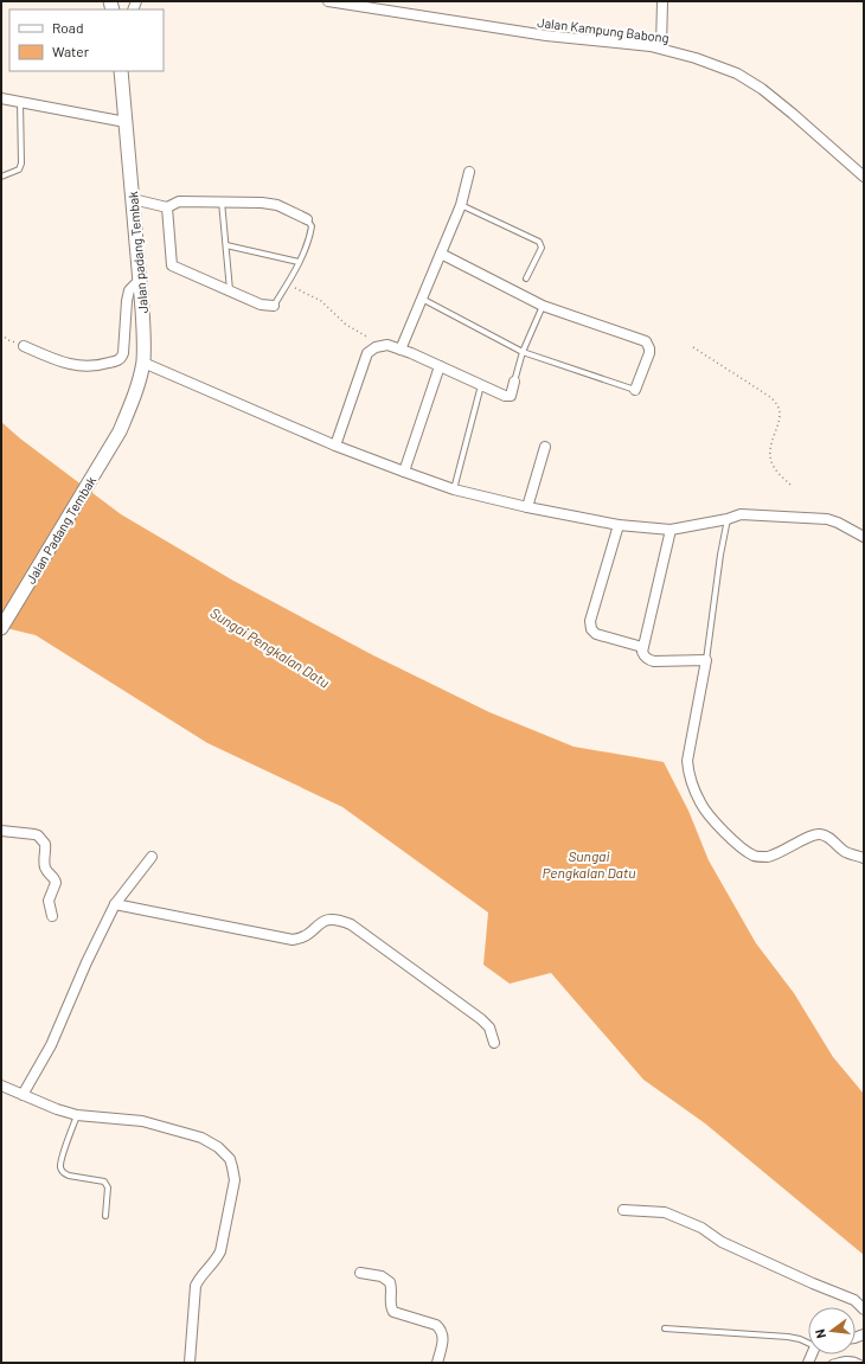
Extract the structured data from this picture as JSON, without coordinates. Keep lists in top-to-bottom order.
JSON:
{
  "streets": {
    "main road": ["Jalan padang Tembak", "Jalan Padang Tembak"],
    "street": ["Jalan Kampung Babong"]
  },
  "crossings": [
    ["Jalan padang Tembak", "Jalan Padang Tembak"]
  ],
  "water": ["Sungai Pengkalan Datu"],
  "legend": ["Road", "Water"],
  "north": "left"
}
